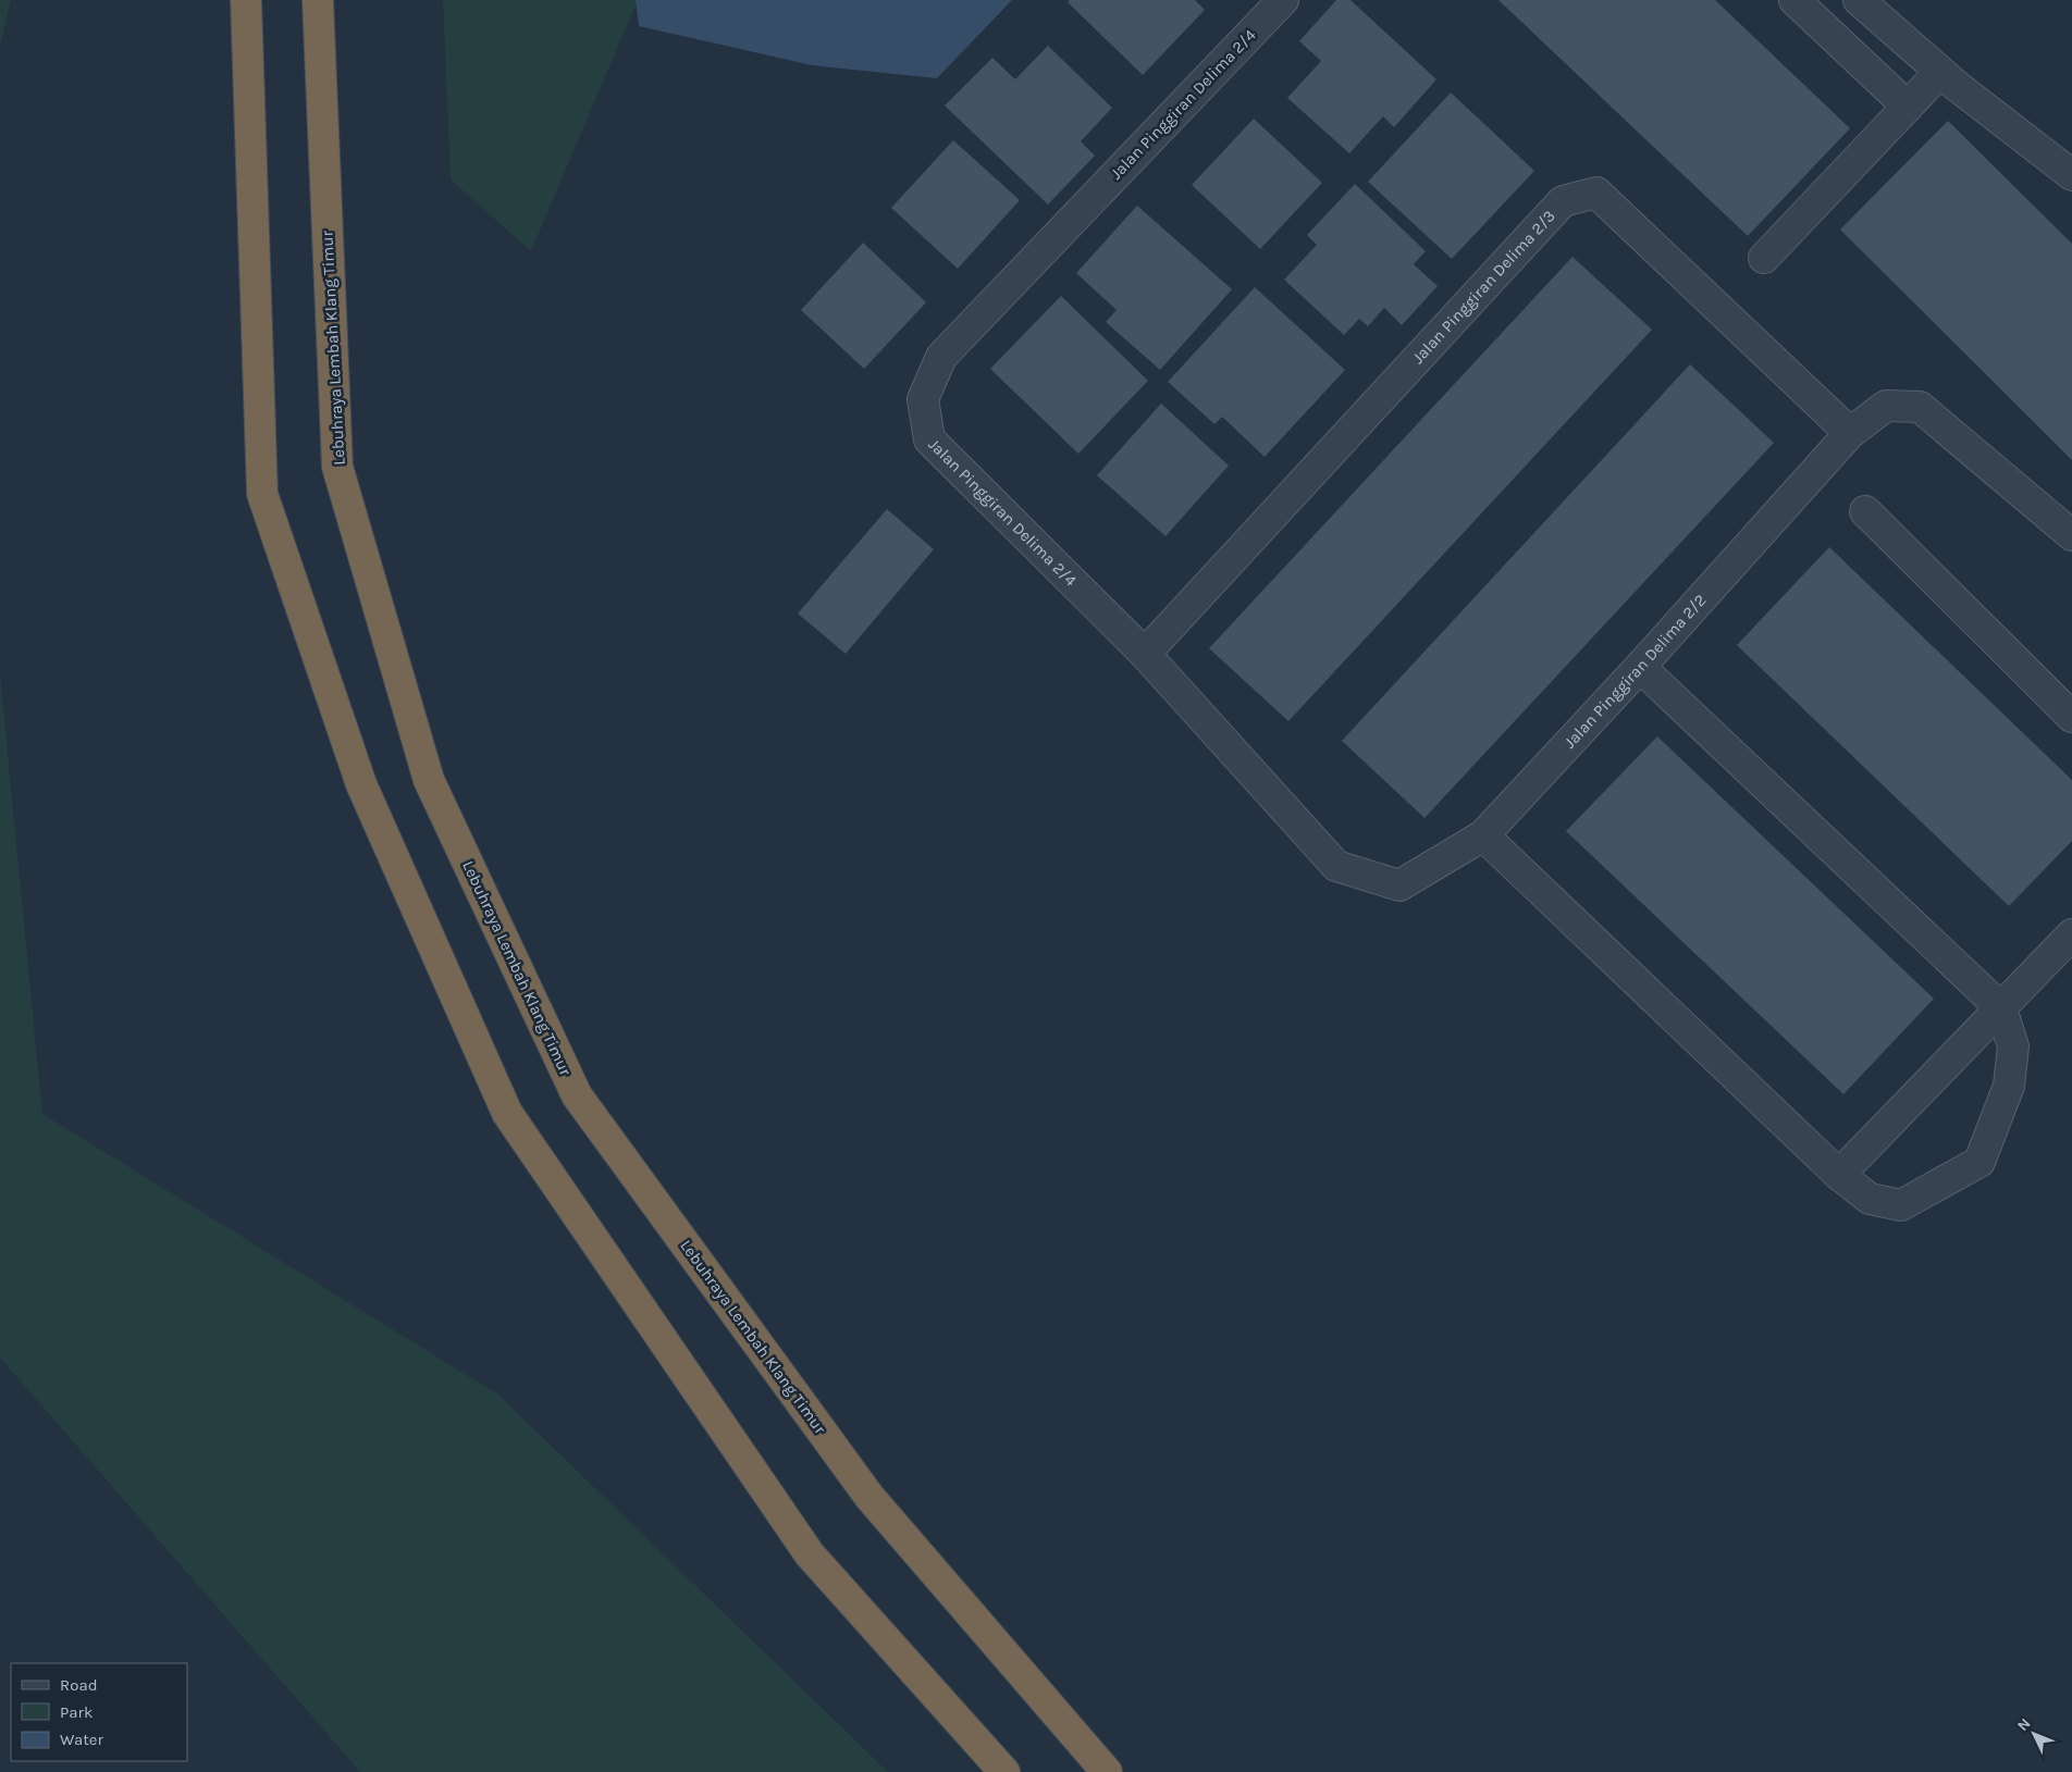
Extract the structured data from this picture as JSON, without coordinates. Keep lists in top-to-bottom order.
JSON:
{
  "streets": {
    "highway": ["Lebuhraya Lembah Klang Timur"],
    "street": ["Jalan Pinggiran Delima 2/4", "Jalan Pinggiran Delima 2/3", "Jalan Pinggiran Delima 2/2"]
  },
  "crossings": [
    ["Jalan Pinggiran Delima 2/4", "Jalan Pinggiran Delima 2/3"],
    ["Jalan Pinggiran Delima 2/4", "Jalan Pinggiran Delima 2/2"],
    ["Jalan Pinggiran Delima 2/3", "Jalan Pinggiran Delima 2/2"]
  ],
  "legend": ["Road", "Park", "Water"],
  "north": "top left"
}
